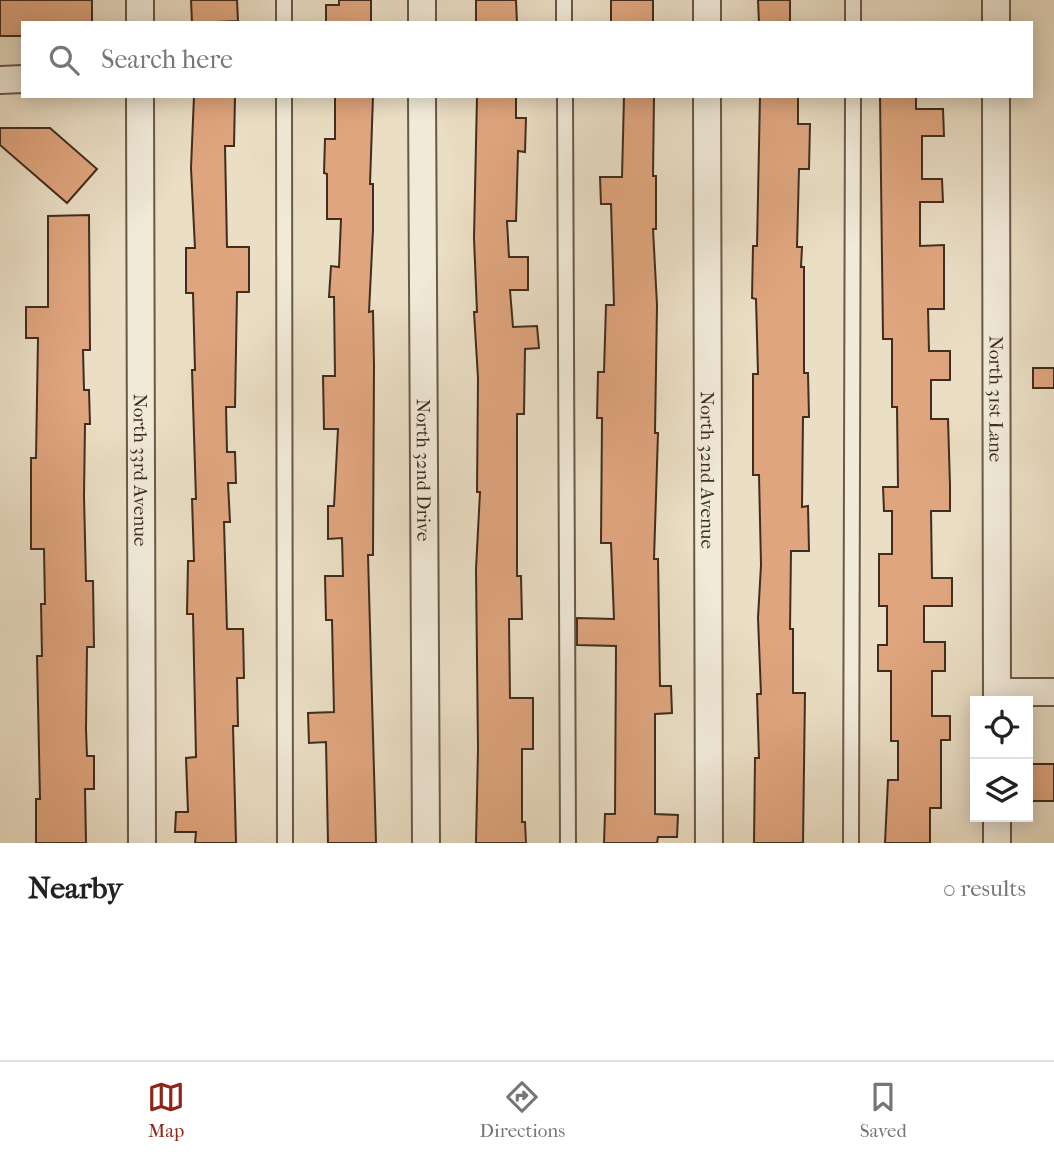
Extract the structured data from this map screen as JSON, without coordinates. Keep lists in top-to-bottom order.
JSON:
{
  "streets": {
    "street": [
      "North 31st Lane",
      "North 33rd Avenue",
      "North 32nd Drive",
      "North 32nd Avenue"
    ]
  },
  "page": {
    "search": "Search here",
    "heading": ["Nearby", "0 results"],
    "nav": ["Map", "Directions", "Saved"]
  }
}
